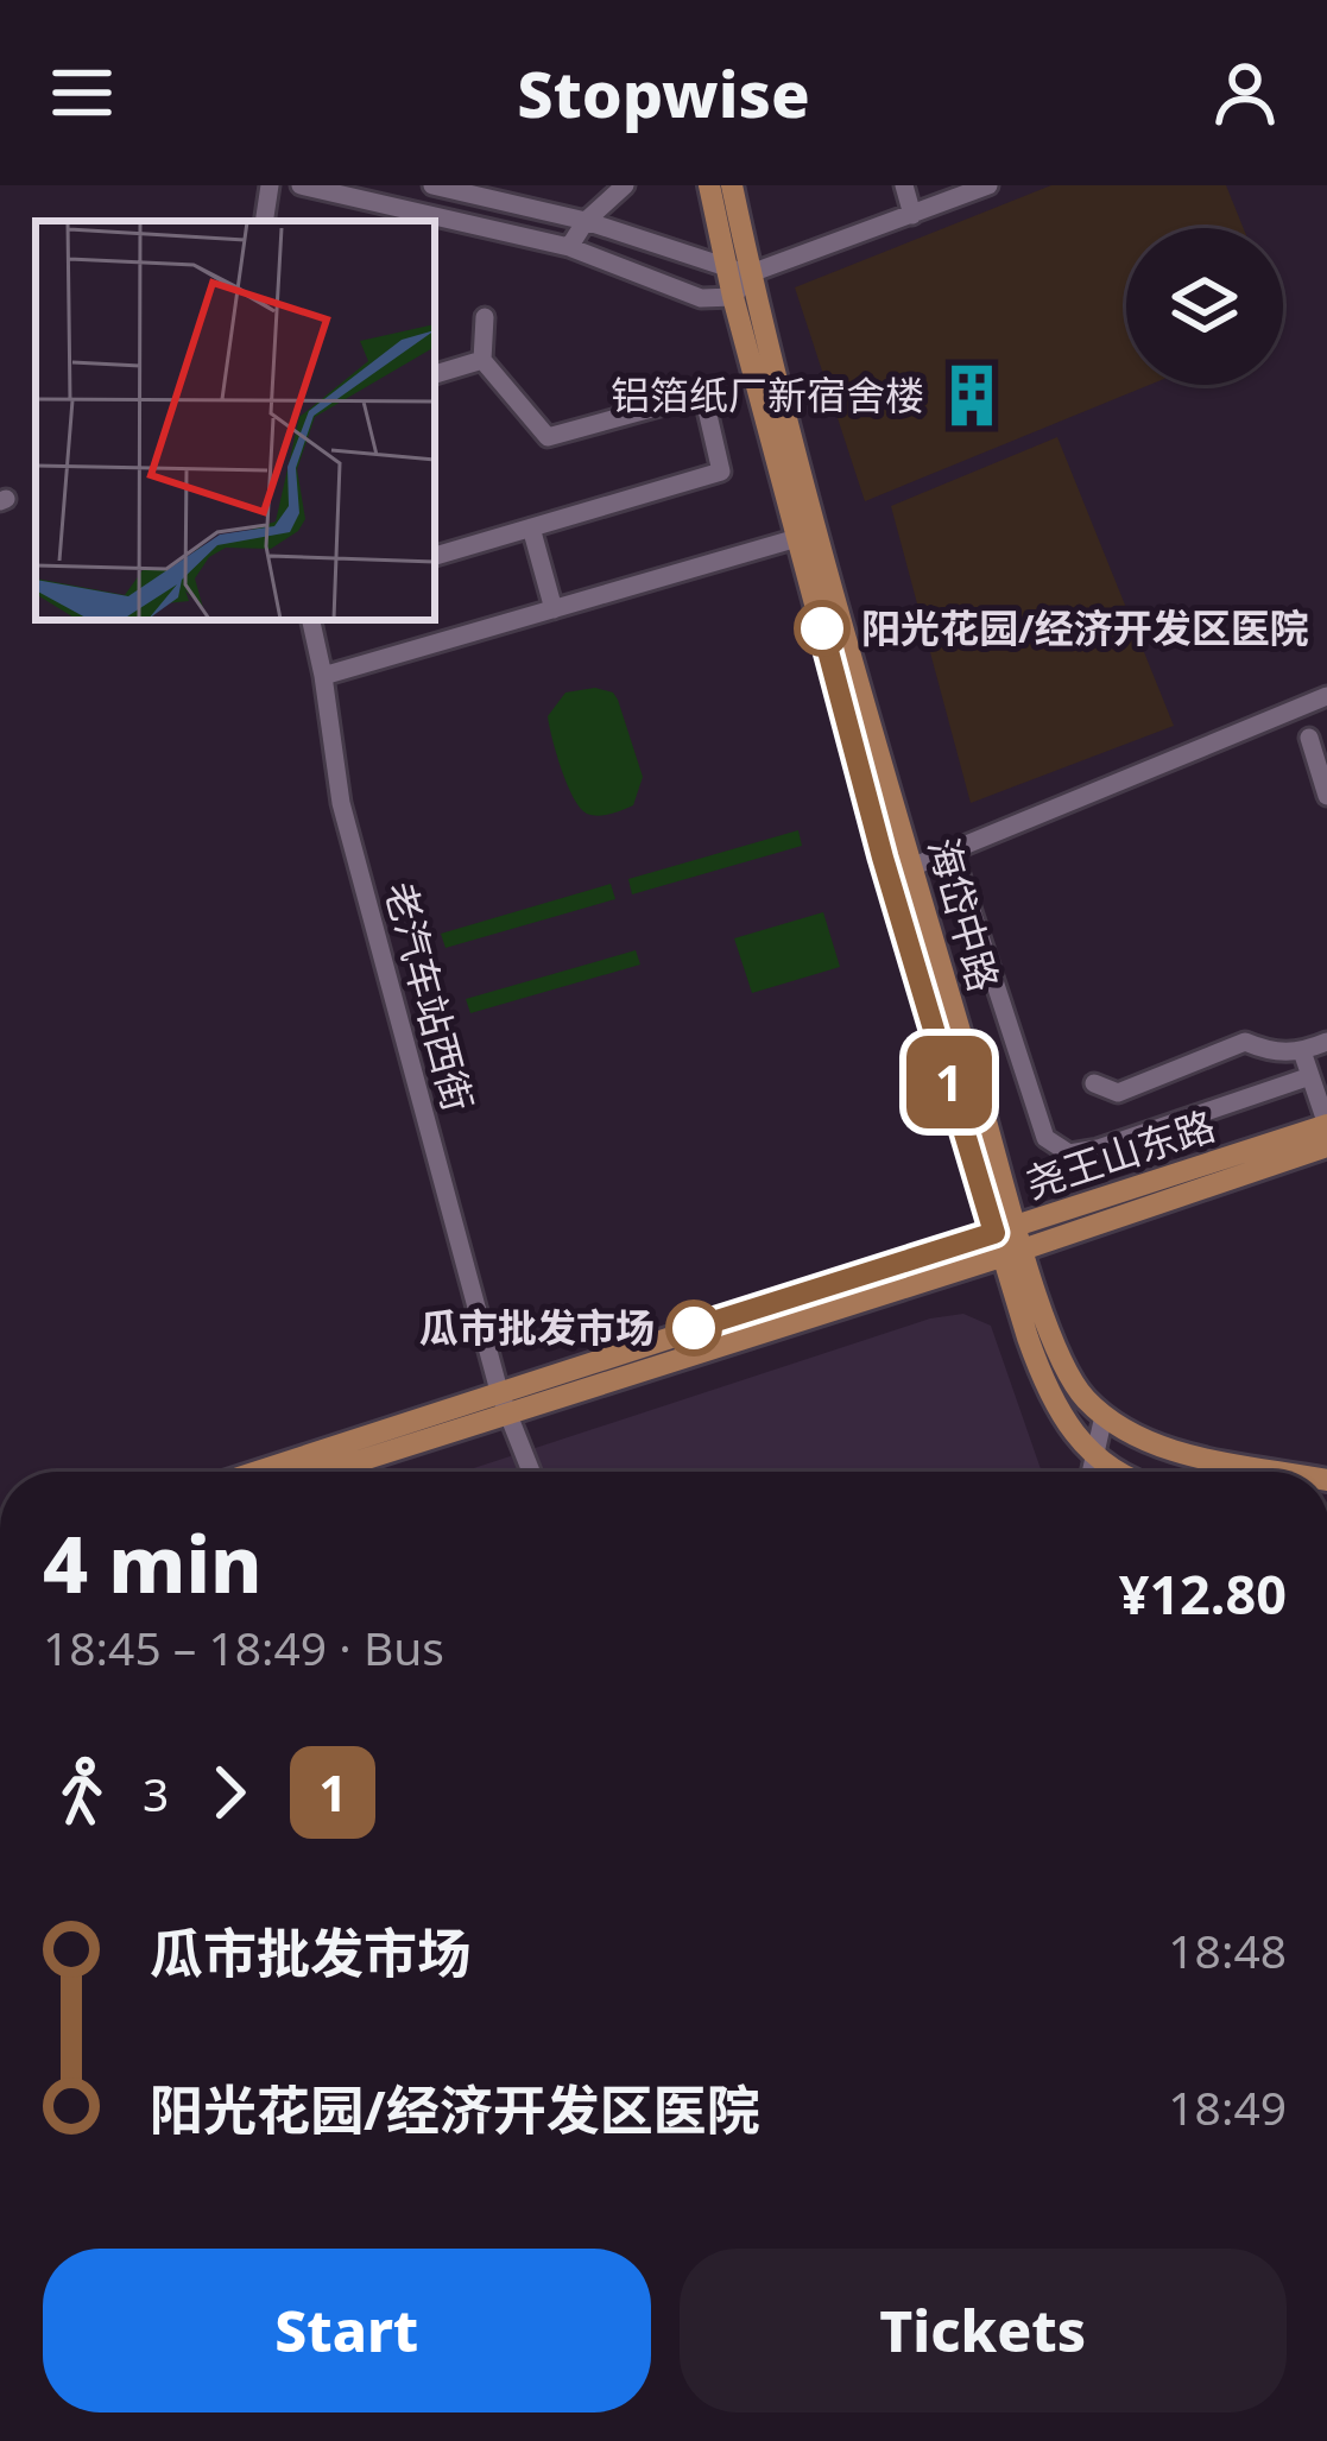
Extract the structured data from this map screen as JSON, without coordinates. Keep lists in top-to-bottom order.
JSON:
{
  "streets": {
    "main road": ["海岱中路", "尧王山东路"],
    "street": ["老汽车站西街"]
  },
  "crossings": [
    ["海岱中路", "尧王山东路"],
    ["老汽车站西街", "尧王山东路"]
  ],
  "places": {
    "building": ["铝箔纸厂新宿舍楼"],
    "other": ["阳光花园/经济开发区医院", "瓜市批发市场"]
  },
  "lines": ["bus line 1"],
  "page": {
    "header": "Stopwise",
    "on_map": "1",
    "heading": ["4 min", "18:45 – 18:49 · Bus", "¥12.80"],
    "legs": ["3", "1"],
    "list": [
      {
        "name": "瓜市批发市场",
        "value": "18:48"
      },
      {
        "name": "阳光花园/经济开发区医院",
        "value": "18:49"
      }
    ],
    "buttons": ["Start", "Tickets"]
  }
}
